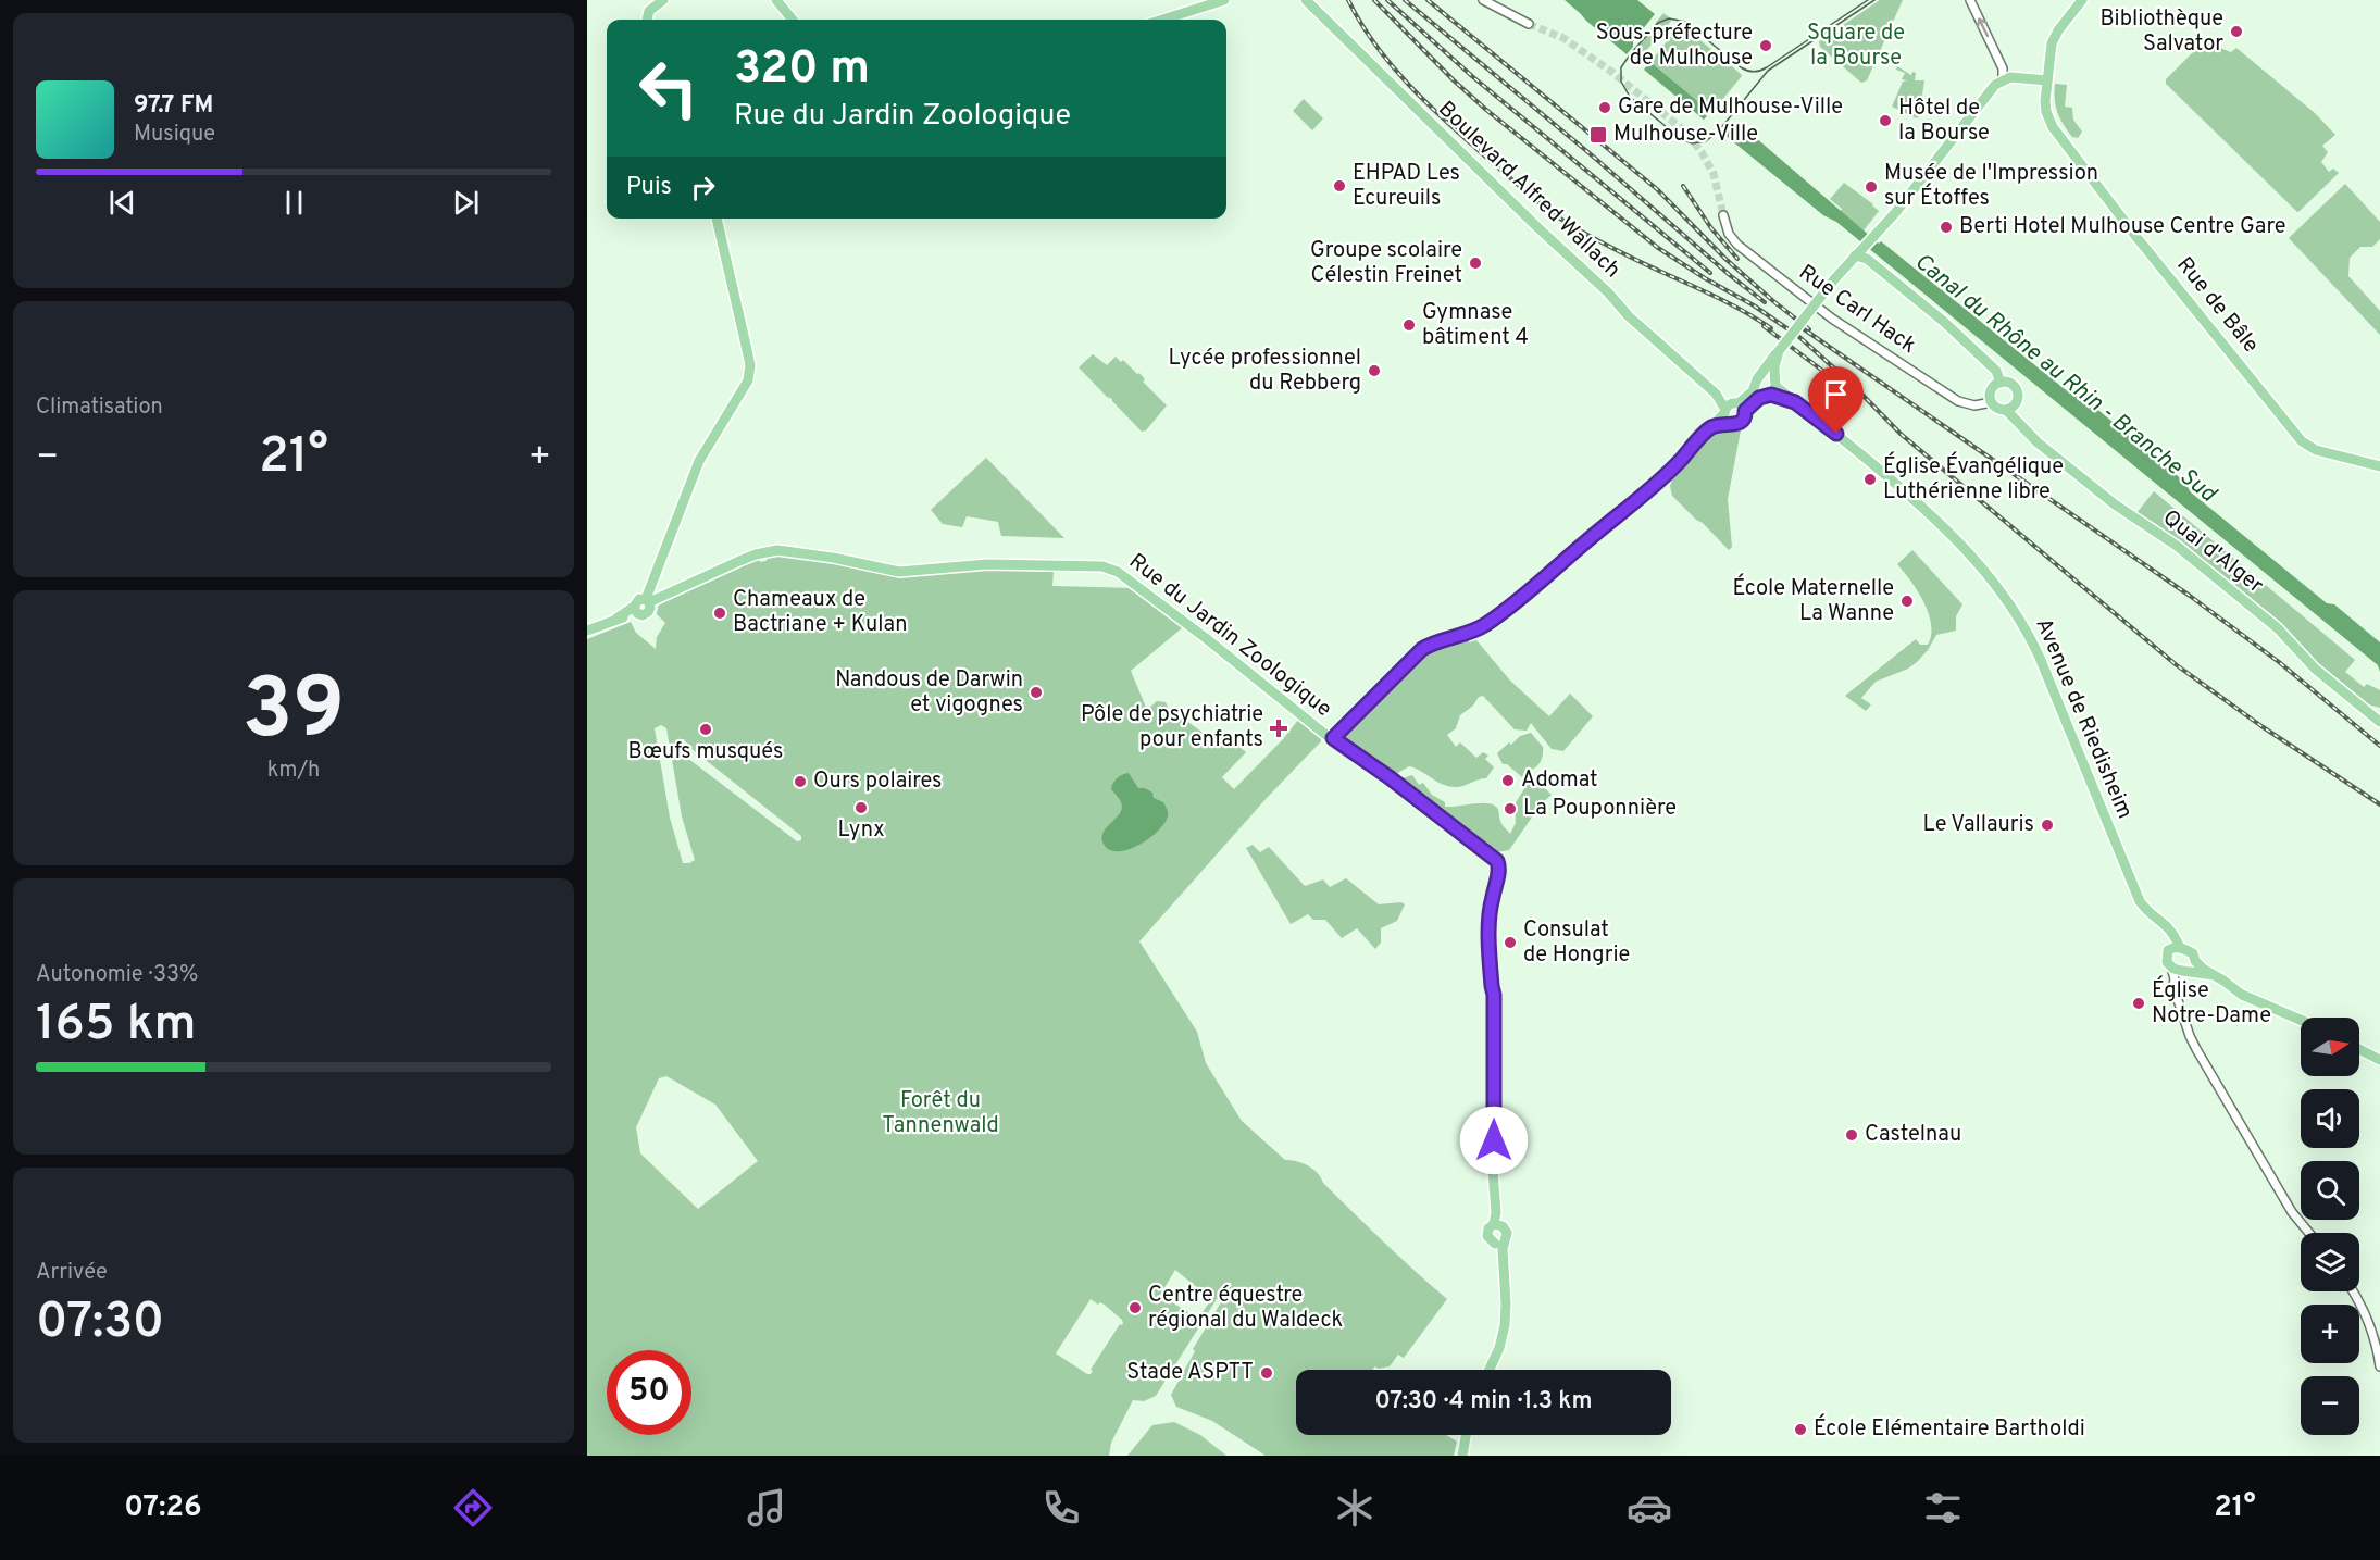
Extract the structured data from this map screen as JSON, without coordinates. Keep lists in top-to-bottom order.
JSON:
{
  "streets": {
    "main road": [
      "Boulevard Alfred Wallach",
      "Rue de Bâle",
      "Quai d'Alger",
      "Rue du Jardin Zoologique",
      "Avenue de Riedisheim"
    ],
    "street": ["Rue Carl Hack"]
  },
  "crossings": [
    ["Rue Carl Hack", "Quai d'Alger"]
  ],
  "water": ["Canal du Rhône au Rhin - Branche Sud"],
  "parks": ["Square de la Bourse", "Forêt du Tannenwald"],
  "places": {
    "other": [
      "Bibliothèque Salvator",
      "Sous-préfecture de Mulhouse",
      "Gare de Mulhouse-Ville",
      "Hôtel de la Bourse",
      "EHPAD Les Ecureuils",
      "Musée de l'Impression sur Étoffes",
      "Berti Hotel Mulhouse Centre Gare",
      "Groupe scolaire Célestin Freinet",
      "Gymnase bâtiment 4",
      "Lycée professionnel du Rebberg",
      "Église Évangélique Luthérienne libre",
      "École Maternelle La Wanne",
      "Chameaux de Bactriane + Kulan",
      "Nandous de Darwin et vigognes",
      "Bœufs musqués",
      "Adomat",
      "Ours polaires",
      "Lynx",
      "La Pouponnière",
      "Le Vallauris",
      "Consulat de Hongrie",
      "Église Notre-Dame",
      "Castelnau",
      "Centre équestre régional du Waldeck",
      "Stade ASPTT",
      "École Elémentaire Bartholdi"
    ],
    "transit": ["Mulhouse-Ville"],
    "health": ["Pôle de psychiatrie pour enfants"]
  },
  "north": "right",
  "page": {
    "turn": ["320 m", "Rue du Jardin Zoologique"],
    "song": ["97.7 FM", "Musique"],
    "then": "Puis",
    "tile": [
      "Climatisation",
      ["39", "km/h"],
      ["Autonomie · 33%", "165 km"],
      ["Arrivée", "07:30"]
    ],
    "heat": ["−", "21°", "+"],
    "map_buttons": ["+", "−"],
    "limit": "50",
    "trip": "07:30 · 4 min · 1.3 km",
    "tabs": ["07:26", "21°"]
  }
}
